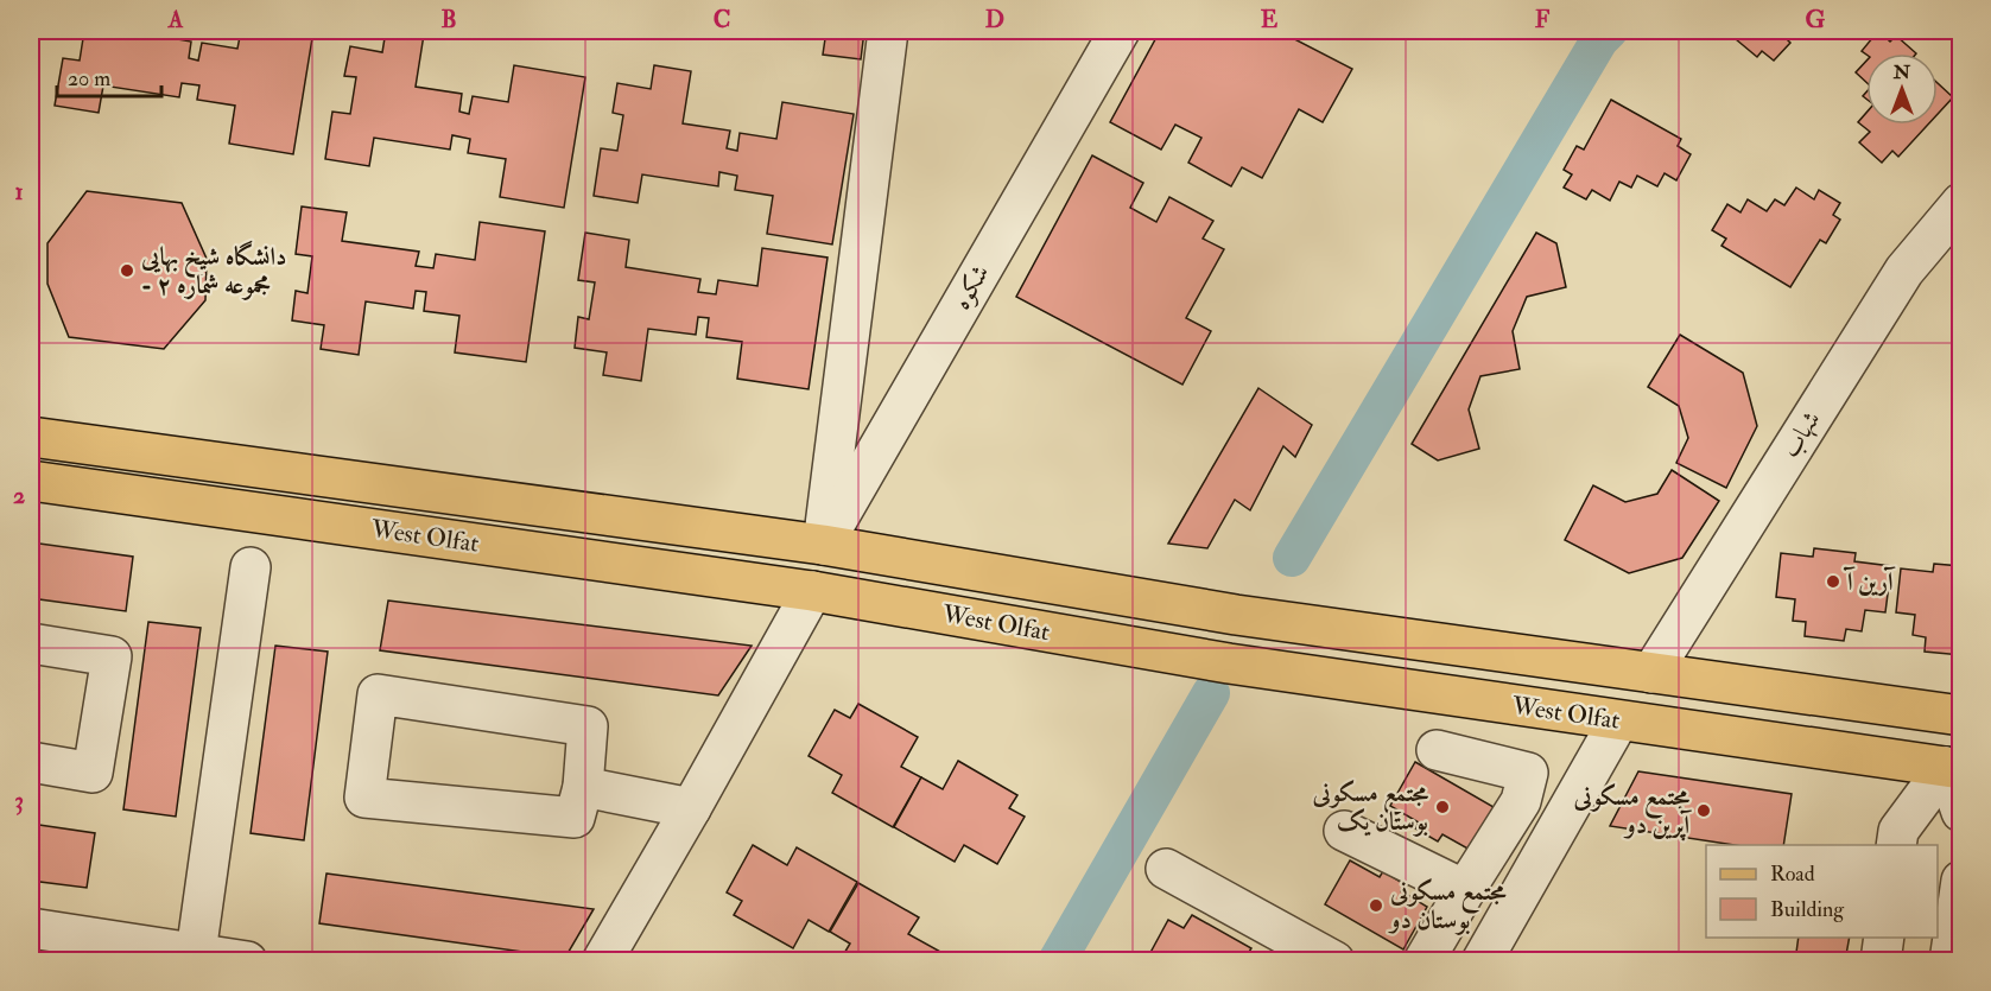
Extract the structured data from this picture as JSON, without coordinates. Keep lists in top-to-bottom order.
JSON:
{
  "streets": {
    "main road": ["West Olfat"],
    "street": ["شکوه", "شهاب"]
  },
  "crossings": [
    ["شکوه", "West Olfat"],
    ["شهاب", "West Olfat"]
  ],
  "places": [
    "دانشگاه شیخ بهایی - مجموعه شماره ۲",
    "آرین آ",
    "مجتمع مسکونی بوستان یک",
    "مجتمع مسکونی آپرین دو",
    "مجتمع مسکونی بوستان دو"
  ],
  "legend": ["Road", "Building"],
  "scale_bar": "20 m",
  "north": "top",
  "grid": {
    "columns": [
      "A",
      "B",
      "C",
      "D",
      "E",
      "F",
      "G"
    ],
    "rows": ["1", "2", "3"]
  }
}
